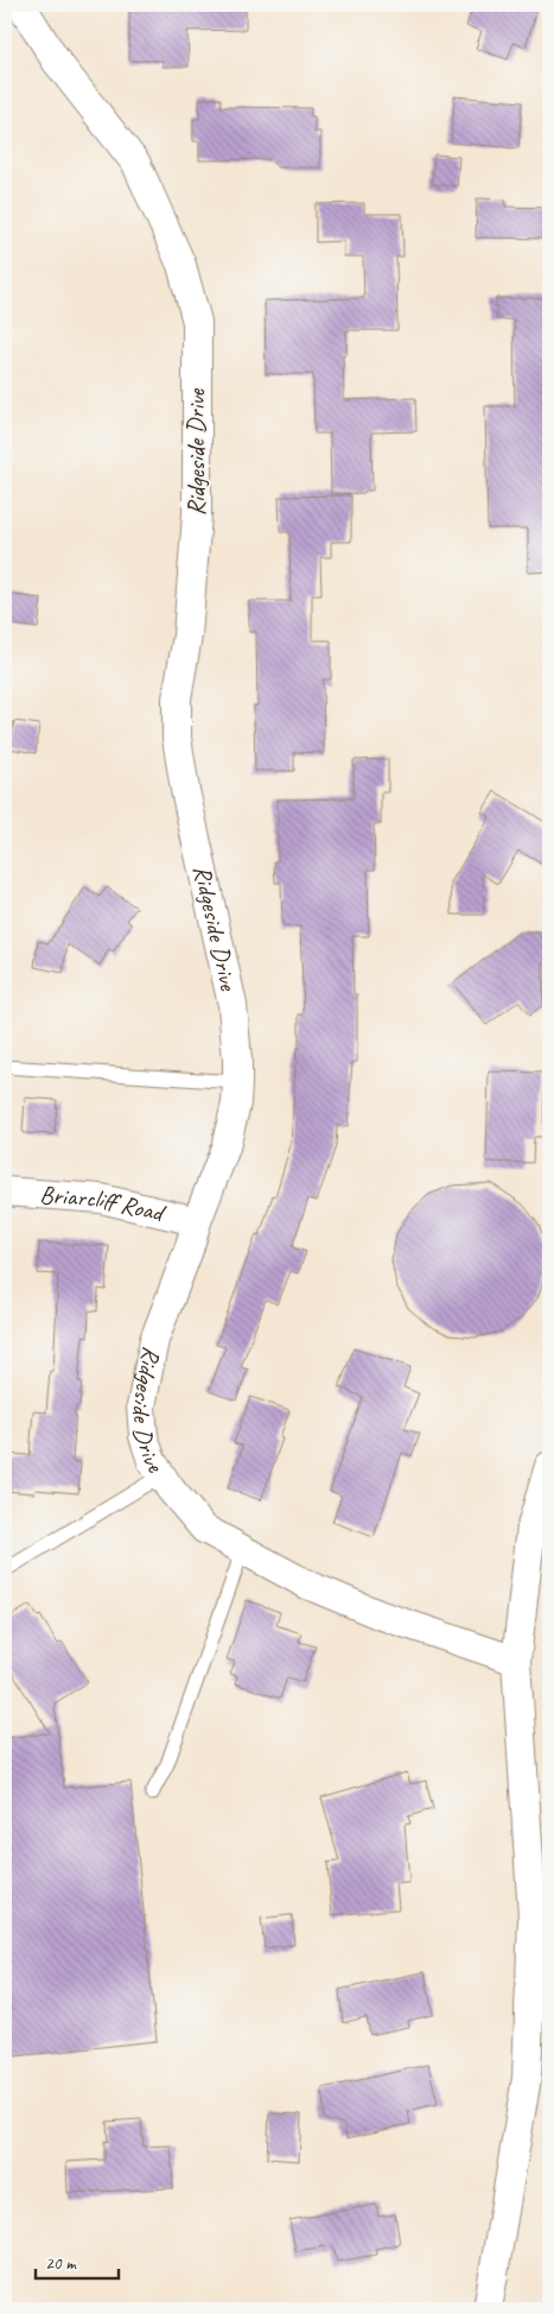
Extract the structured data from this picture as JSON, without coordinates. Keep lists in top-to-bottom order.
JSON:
{
  "streets": {
    "street": ["Ridgeside Drive", "Briarcliff Road"]
  },
  "crossings": [
    ["Ridgeside Drive", "Briarcliff Road"]
  ],
  "scale_bar": "20 m"
}
